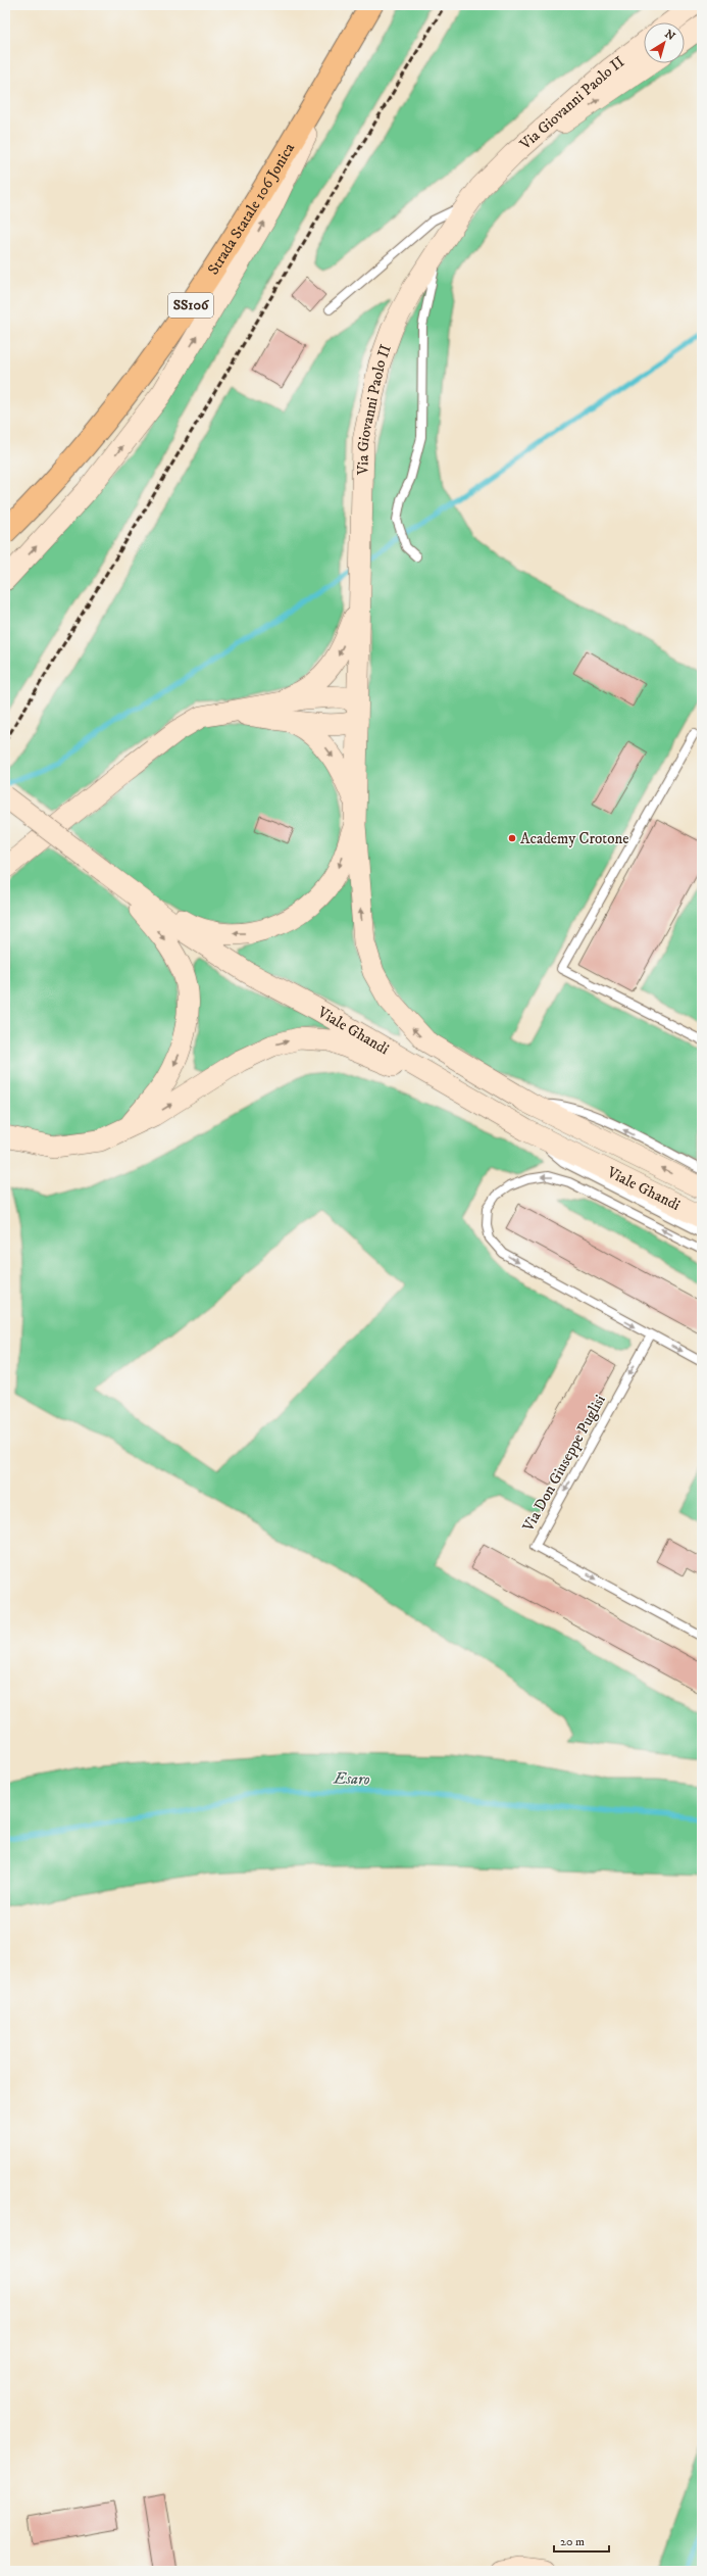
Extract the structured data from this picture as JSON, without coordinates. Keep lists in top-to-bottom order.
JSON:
{
  "streets": {
    "main road": ["Strada Statale 106 Jonica", "SS106"],
    "street": ["Via Giovanni Paolo II", "Viale Ghandi"],
    "lane": ["Via Don Giuseppe Puglisi"]
  },
  "water": ["Esaro"],
  "places": ["Academy Crotone"],
  "scale_bar": "20 m",
  "north": "top right"
}
